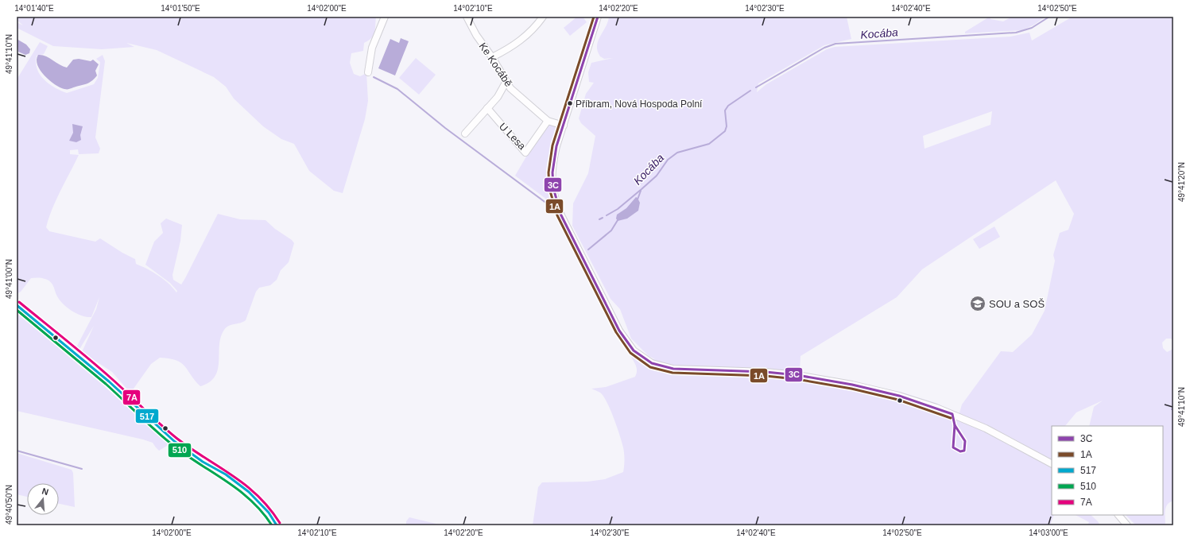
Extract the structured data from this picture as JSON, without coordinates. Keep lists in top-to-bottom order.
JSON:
{
  "streets": {
    "street": ["Ke Kocábě", "U Lesa"]
  },
  "crossings": [
    ["Ke Kocábě", "U Lesa"]
  ],
  "water": ["Kocába"],
  "places": {
    "other": ["Příbram, Nová Hospoda Polní"],
    "school or university": ["SOU a SOŠ"]
  },
  "lines": [
    "transit line 3C",
    "transit line 1A",
    "transit line 7A",
    "transit line 517",
    "transit line 510"
  ],
  "legend": [
    "3C",
    "1A",
    "517",
    "510",
    "7A"
  ],
  "north": "top",
  "coordinates": [
    "14°01'40\"E",
    "14°01'50\"E",
    "14°02'00\"E",
    "14°02'10\"E",
    "14°02'20\"E",
    "14°02'30\"E",
    "14°02'40\"E",
    "14°02'50\"E",
    "49°41'10\"N",
    "49°41'20\"N",
    "49°41'00\"N",
    "49°40'50\"N",
    "14°03'00\"E"
  ]
}
